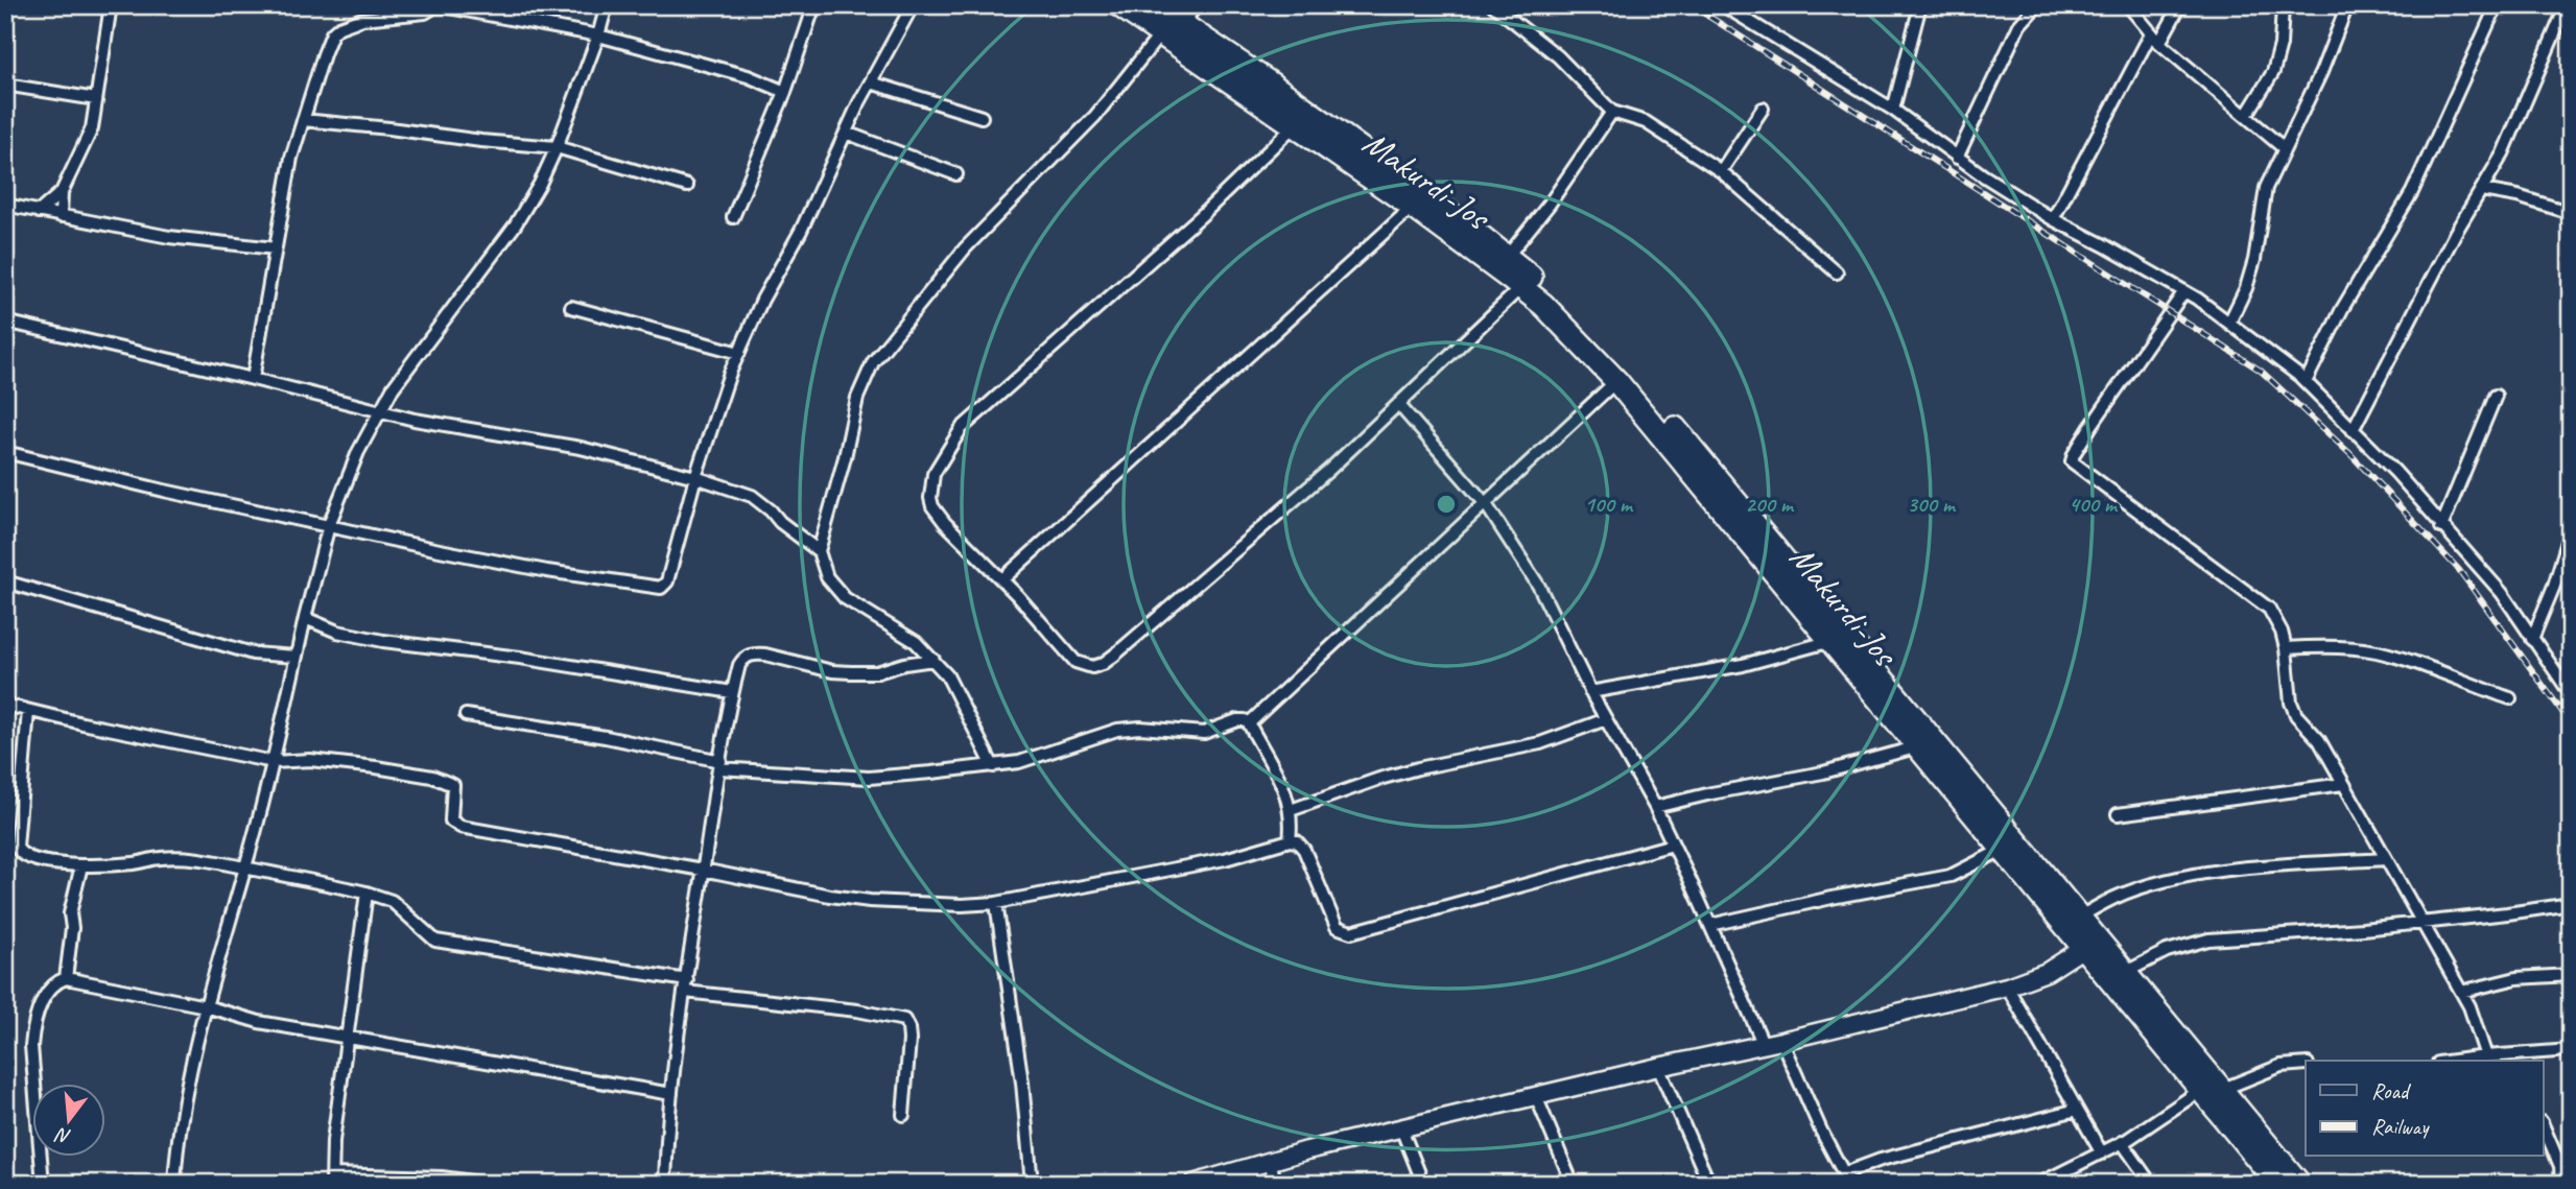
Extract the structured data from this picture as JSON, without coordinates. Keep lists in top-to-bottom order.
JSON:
{
  "streets": {
    "highway": ["Makurdi-Jos"]
  },
  "legend": ["Road", "Railway"],
  "north": "bottom",
  "rings": [
    "100 m",
    "200 m",
    "300 m",
    "400 m"
  ]
}
